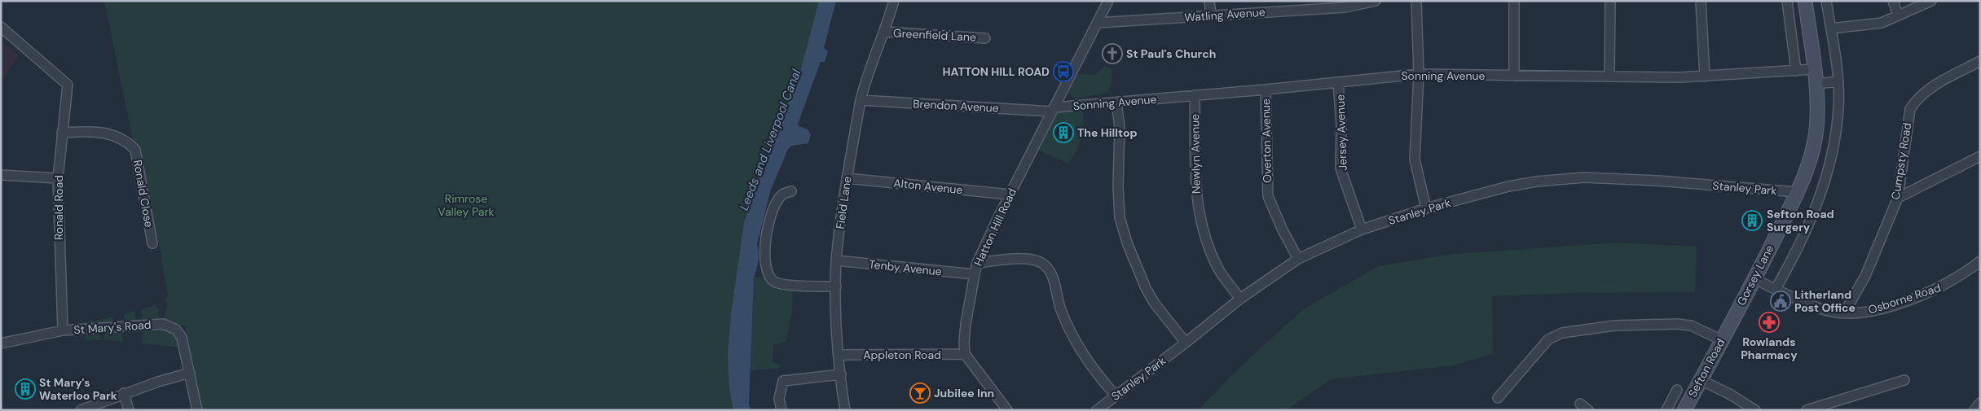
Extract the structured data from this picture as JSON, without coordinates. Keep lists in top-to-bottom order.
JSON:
{
  "streets": {
    "main road": ["Gorsey Lane", "Sefton Road"],
    "street": [
      "Watling Avenue",
      "Greenfield Lane",
      "Sonning Avenue",
      "Brendon Avenue",
      "Jersey Avenue",
      "Overton Avenue",
      "Newlyn Avenue",
      "Cumpsty Road",
      "Alton Avenue",
      "Stanley Park",
      "Ronald Close",
      "Field Lane",
      "Ronald Road",
      "Hatton Hill Road",
      "Tenby Avenue",
      "Osborne Road",
      "St Mary's Road",
      "Appleton Road"
    ]
  },
  "crossings": [
    ["Watling Avenue", "Hatton Hill Road"],
    ["Greenfield Lane", "Field Lane"],
    ["Sonning Avenue", "Brendon Avenue"],
    ["Sonning Avenue", "Jersey Avenue"],
    ["Sonning Avenue", "Overton Avenue"],
    ["Sonning Avenue", "Newlyn Avenue"],
    ["Sonning Avenue", "Hatton Hill Road"],
    ["Sonning Avenue", "Gorsey Lane"],
    ["Brendon Avenue", "Field Lane"],
    ["Brendon Avenue", "Hatton Hill Road"],
    ["Jersey Avenue", "Stanley Park"],
    ["Overton Avenue", "Stanley Park"],
    ["Newlyn Avenue", "Stanley Park"],
    ["Cumpsty Road", "Osborne Road"],
    ["Alton Avenue", "Field Lane"],
    ["Alton Avenue", "Hatton Hill Road"],
    ["Stanley Park", "Gorsey Lane"],
    ["Ronald Close", "Ronald Road"],
    ["Field Lane", "Tenby Avenue"],
    ["Field Lane", "Appleton Road"],
    ["Ronald Road", "St Mary's Road"],
    ["Hatton Hill Road", "Tenby Avenue"],
    ["Hatton Hill Road", "Appleton Road"],
    ["Gorsey Lane", "Osborne Road"],
    ["Gorsey Lane", "Sefton Road"]
  ],
  "water": ["Leeds and Liverpool Canal"],
  "parks": ["Rimrose Valley Park"],
  "places": {
    "church": ["St Paul's Church"],
    "bus stop": ["HATTON HILL ROAD"],
    "building": ["The Hilltop", "Sefton Road Surgery", "St Mary's Waterloo Park"],
    "public building": ["Litherland Post Office"],
    "pharmacy": ["Rowlands Pharmacy"],
    "bar": ["Jubilee Inn"]
  }
}
